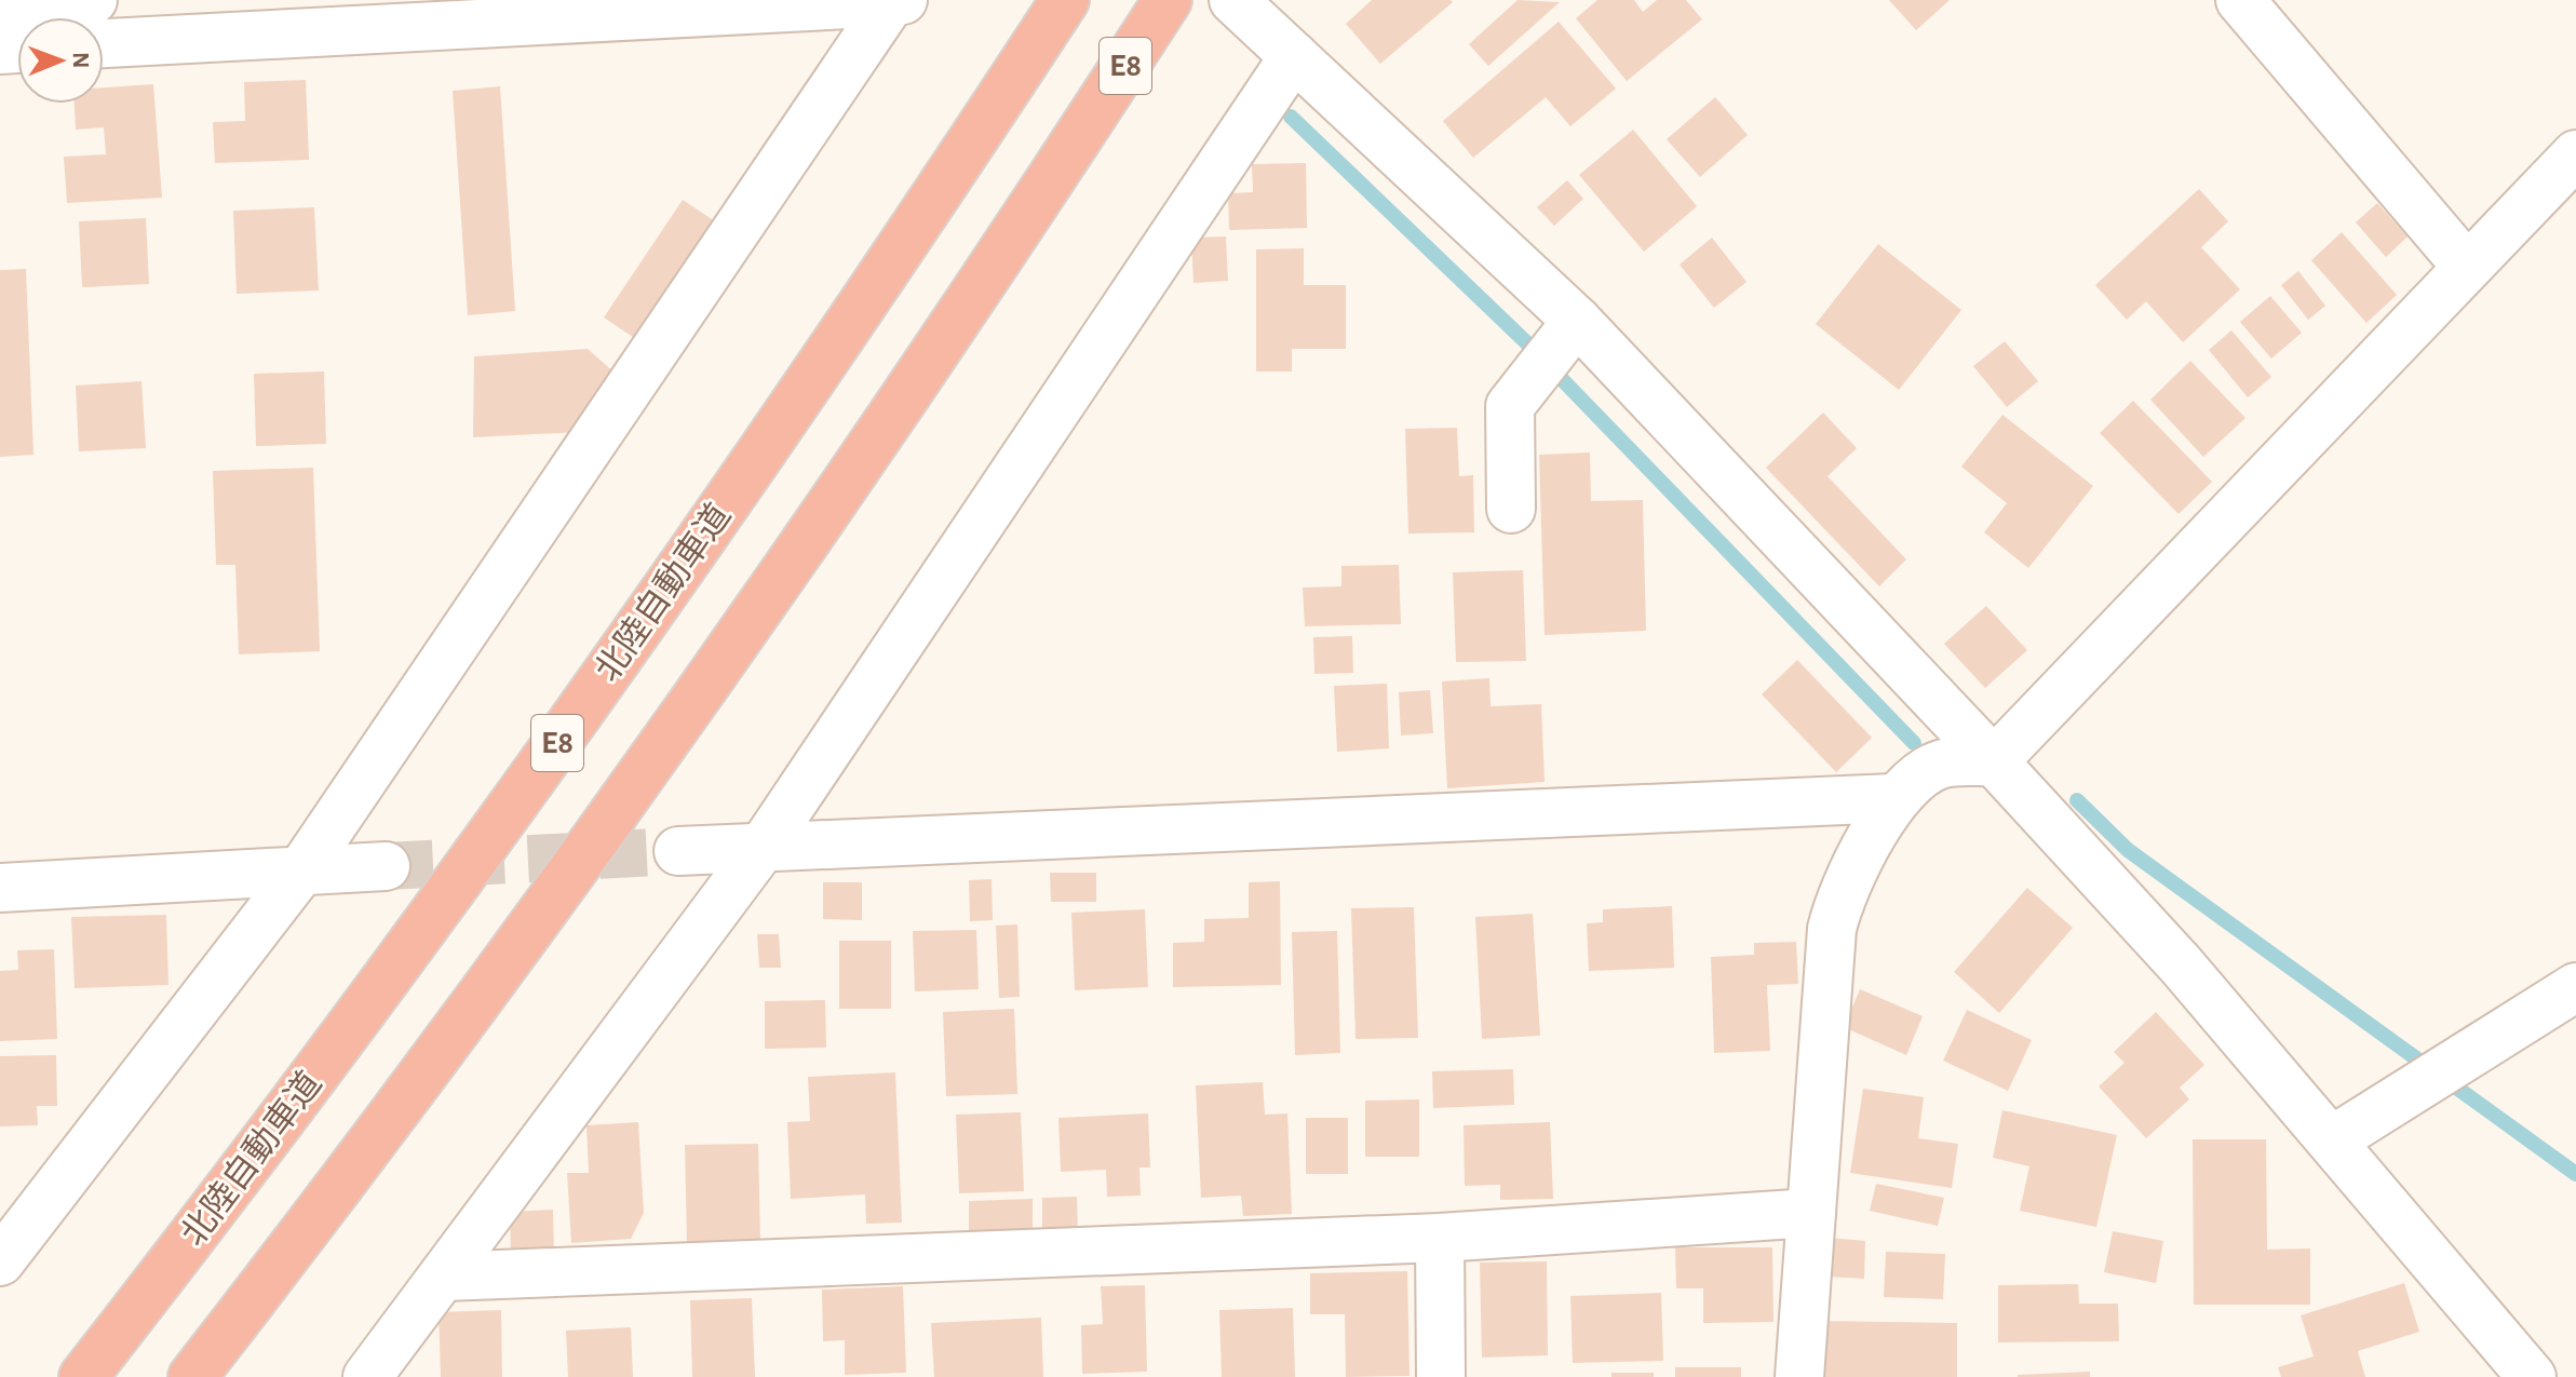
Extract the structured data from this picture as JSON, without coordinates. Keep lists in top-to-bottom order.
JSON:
{
  "streets": {
    "highway": ["E8", "北陸自動車道"]
  },
  "north": "right"
}
